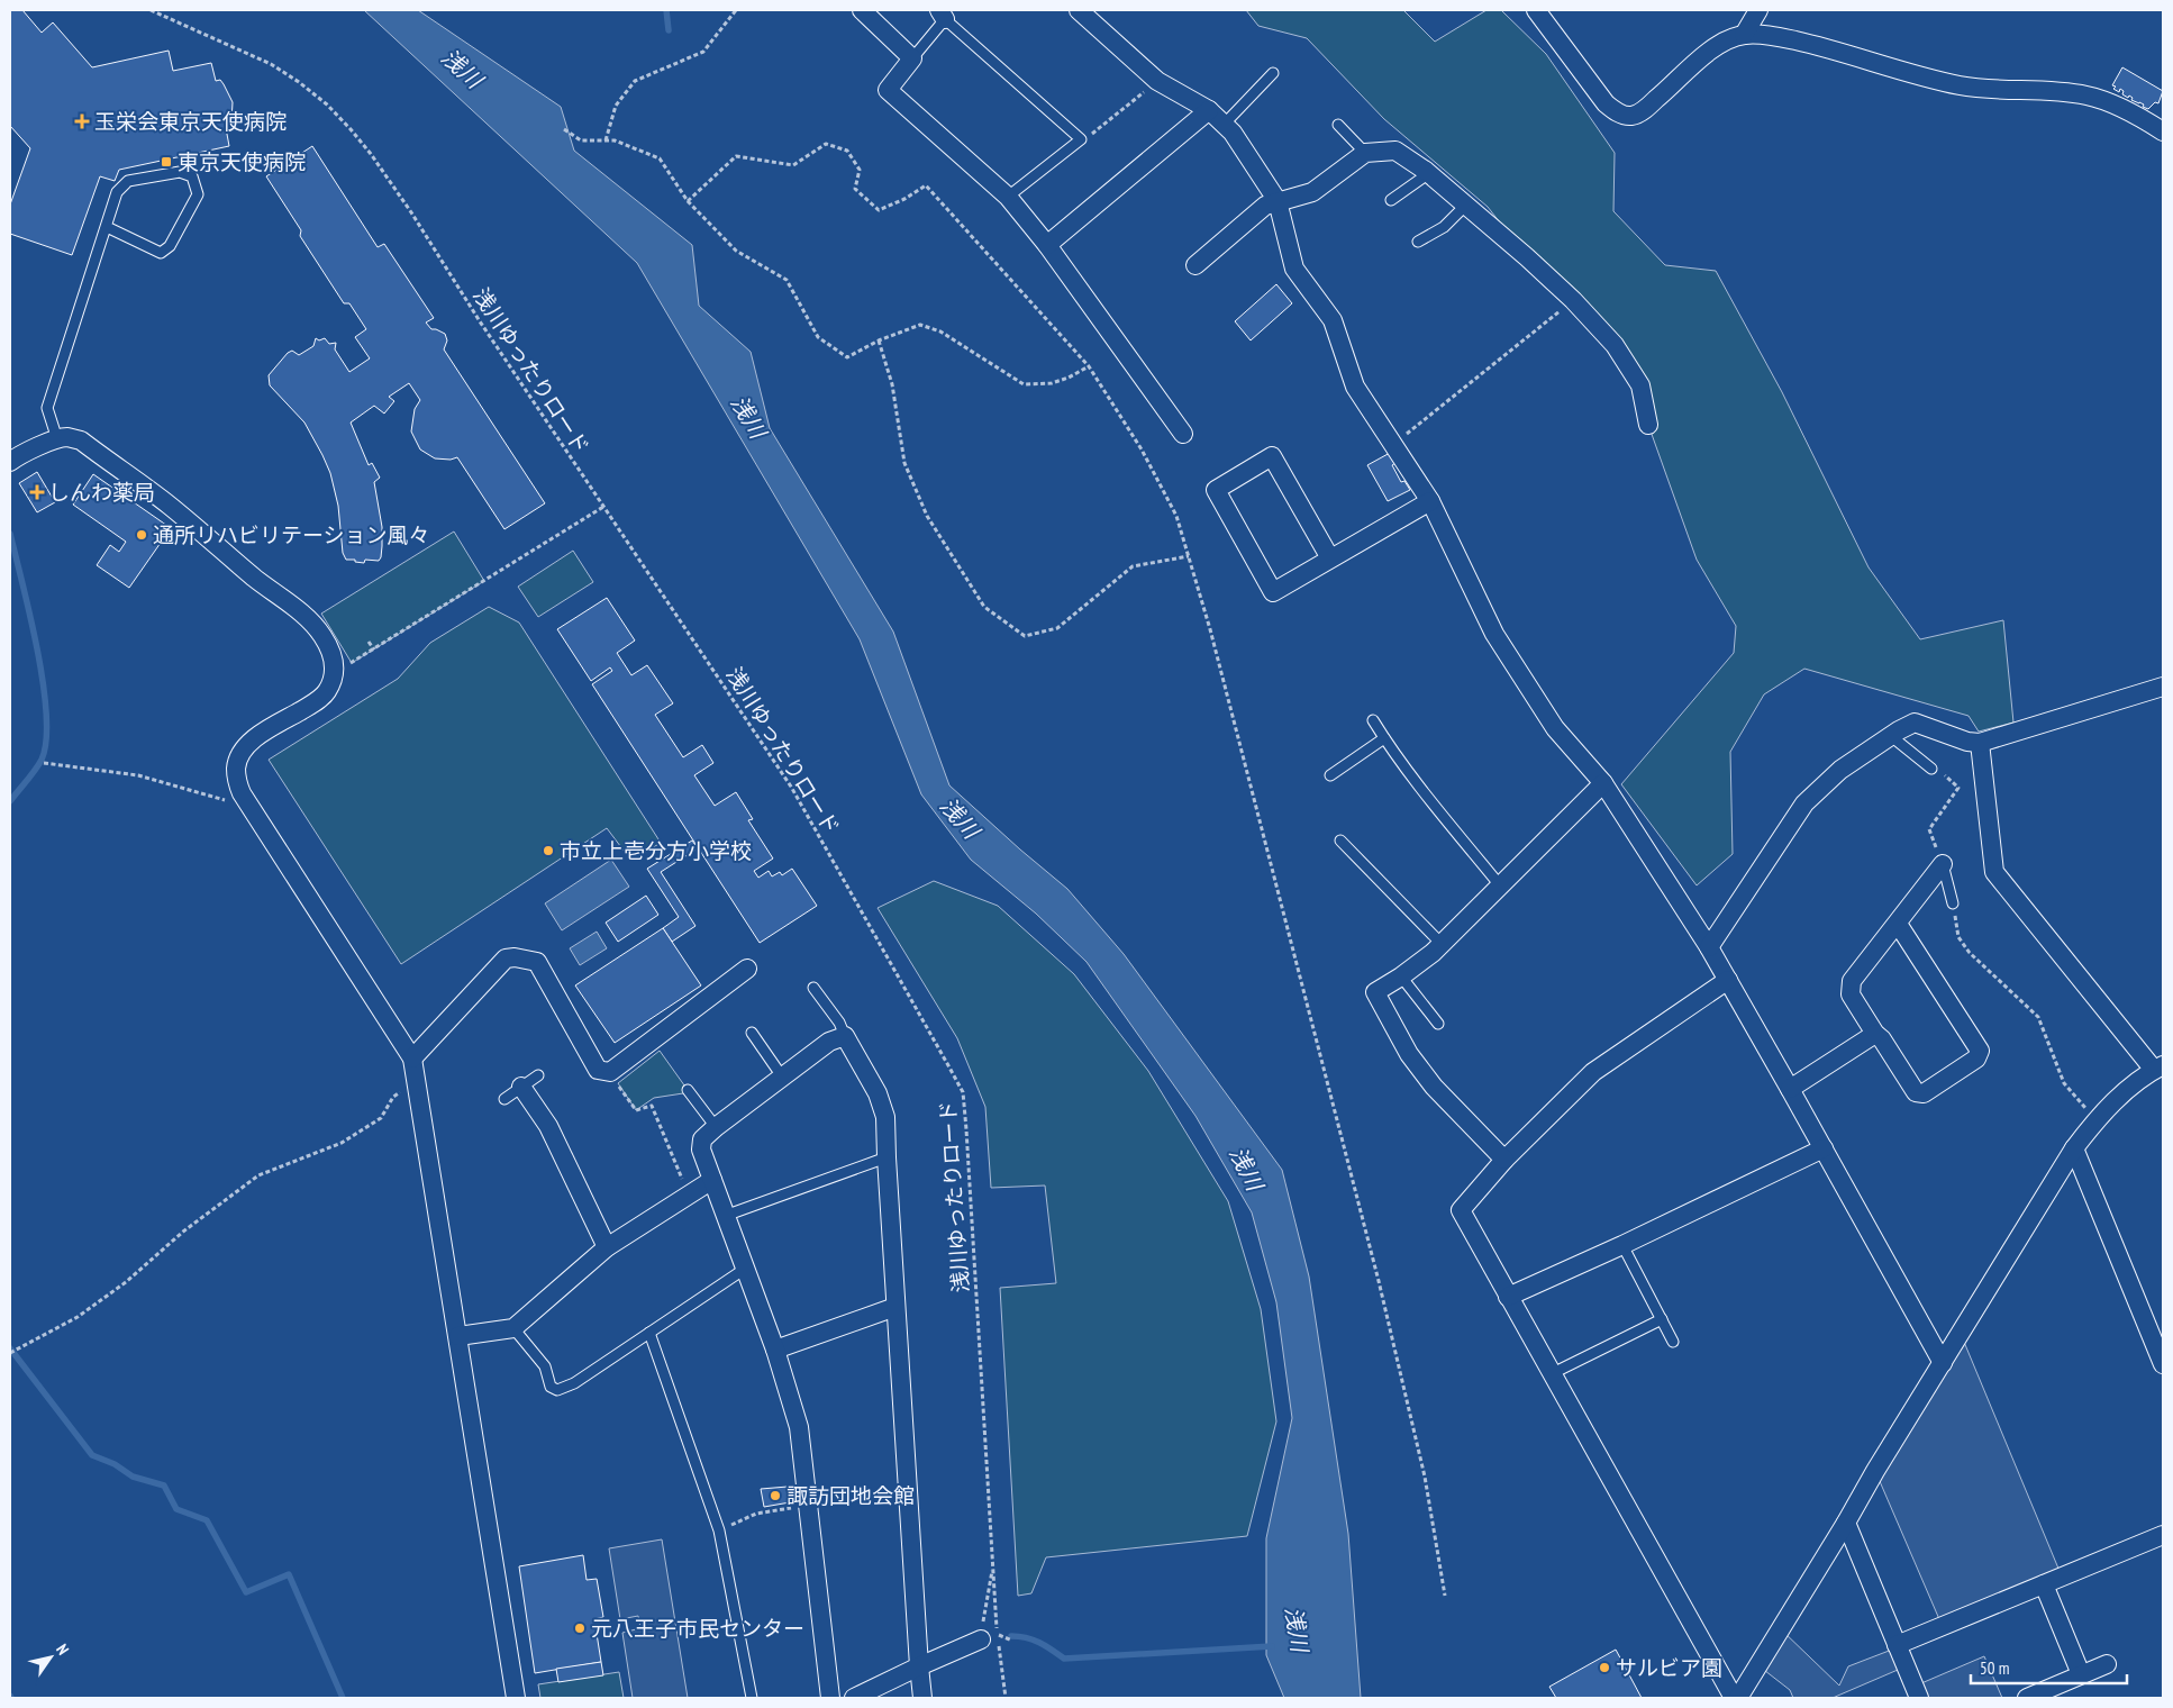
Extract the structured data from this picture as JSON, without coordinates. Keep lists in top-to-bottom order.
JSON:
{
  "streets": {
    "path": ["浅川ゆったりロード"]
  },
  "water": ["浅川"],
  "places": {
    "health": ["玉栄会東京天使病院", "しんわ薬局"],
    "transit": ["東京天使病院"],
    "other": [
      "通所リハビリテーション風々",
      "市立上壱分方小学校",
      "諏訪団地会館",
      "元八王子市民センター",
      "サルビア園"
    ]
  },
  "scale_bar": "50 m",
  "north": "top right"
}
